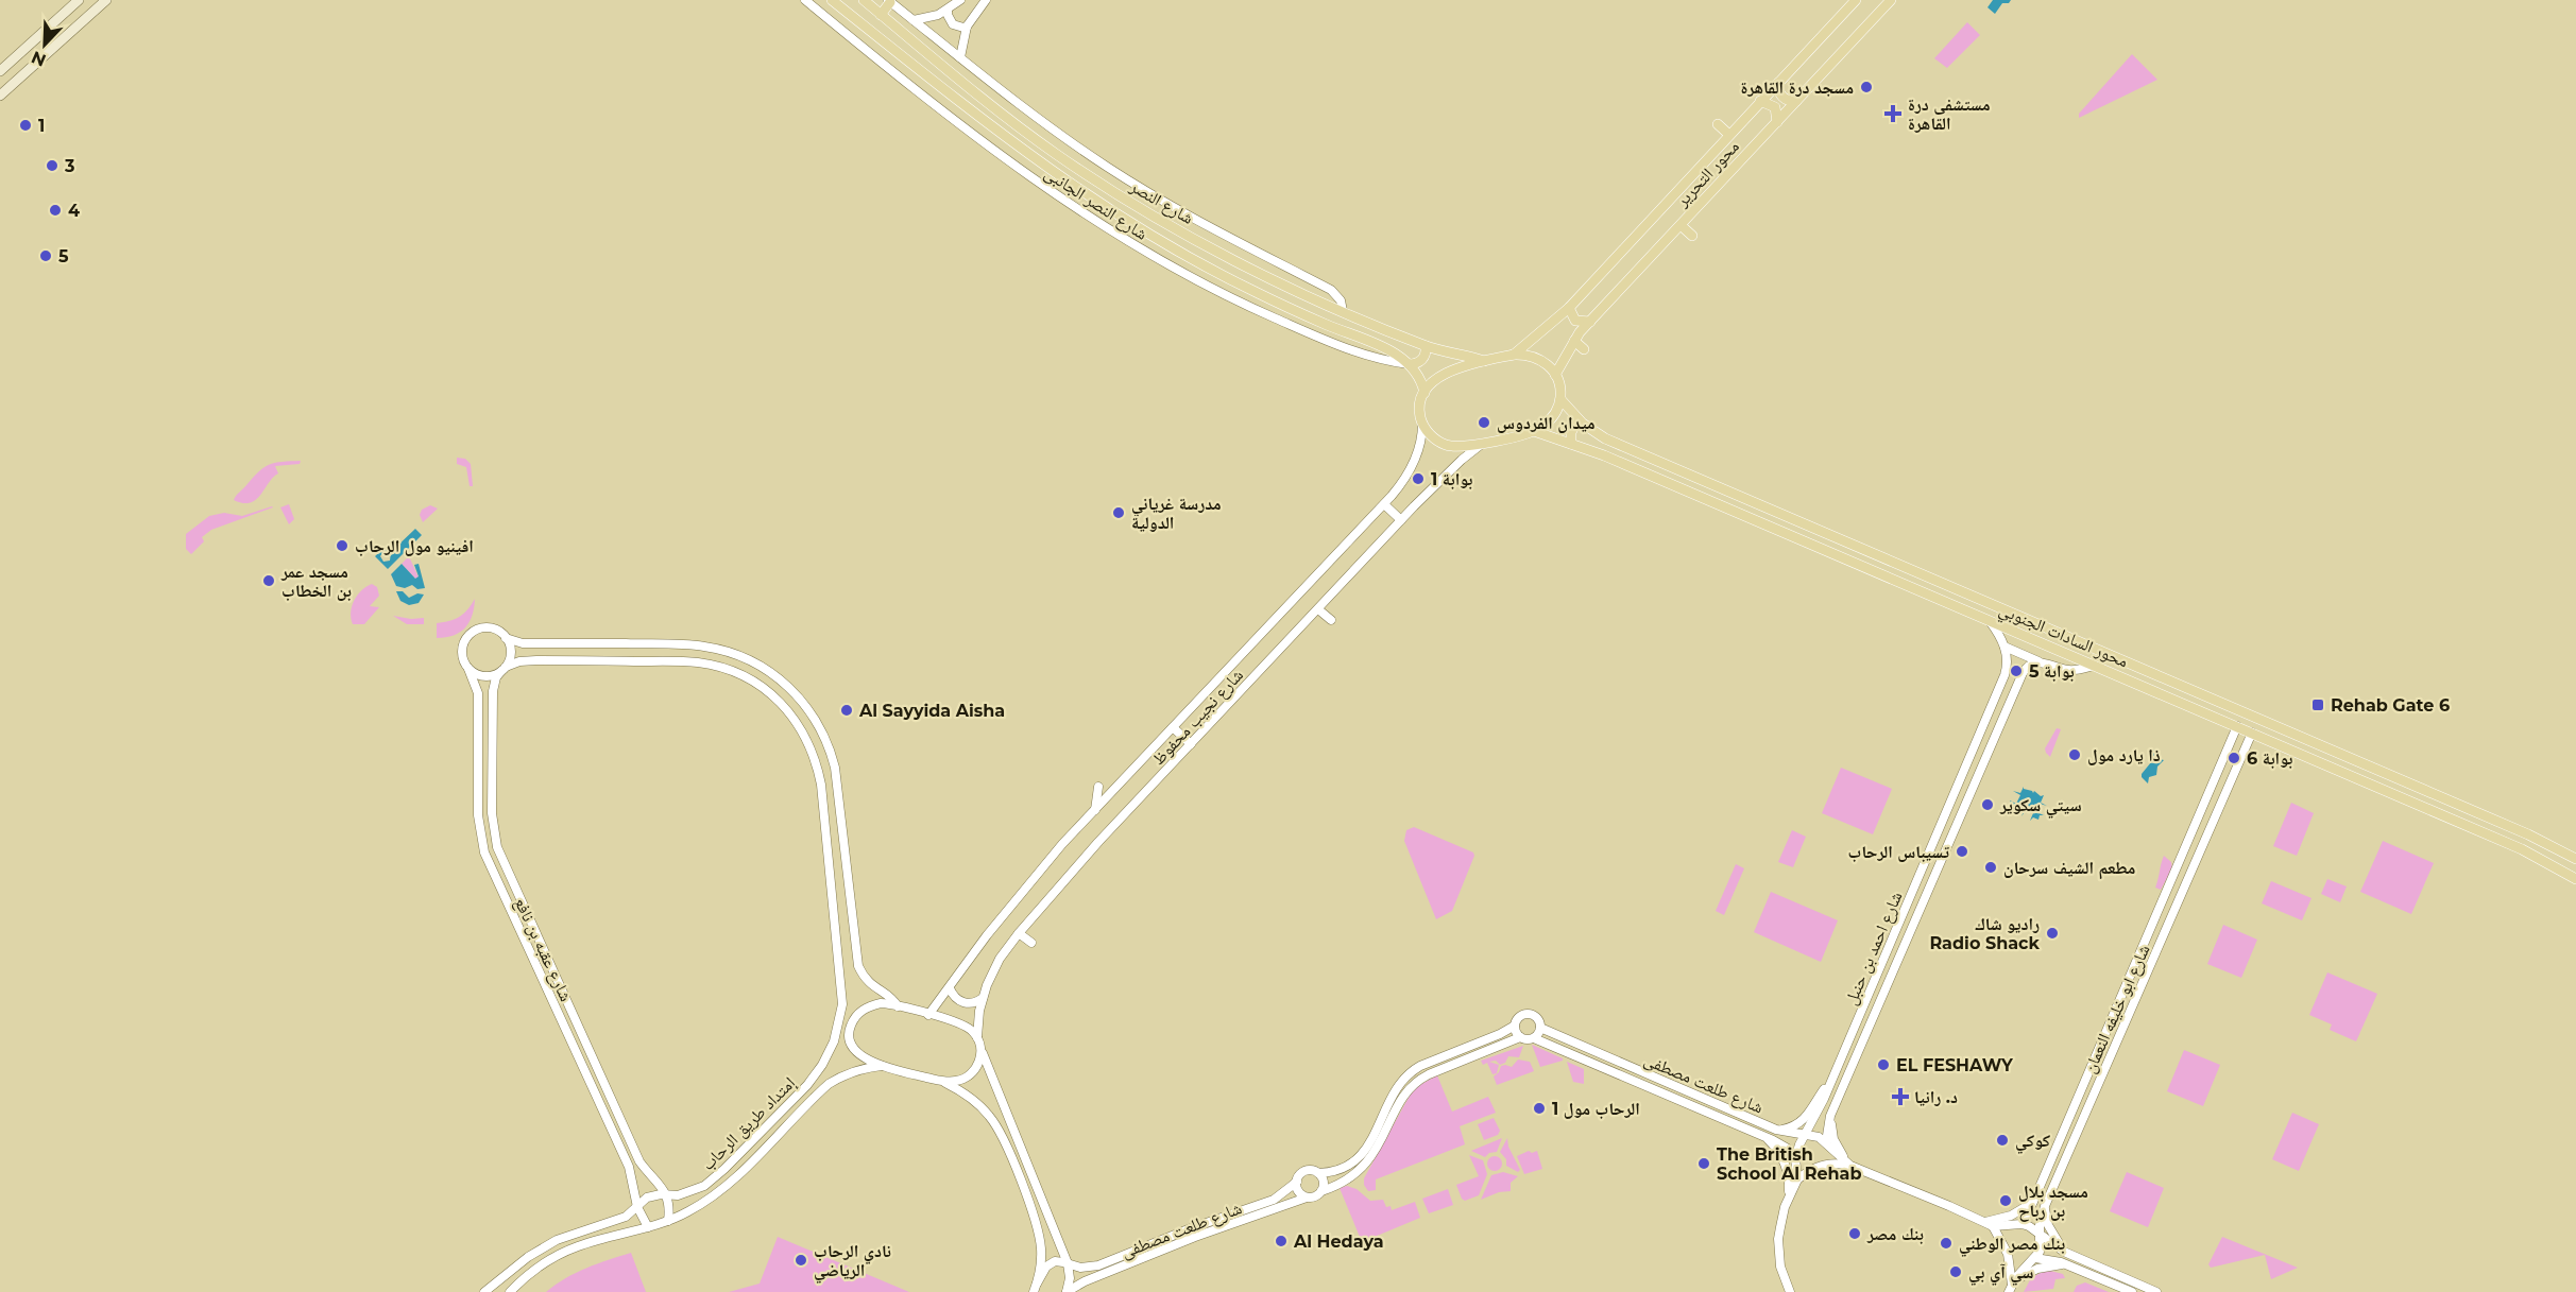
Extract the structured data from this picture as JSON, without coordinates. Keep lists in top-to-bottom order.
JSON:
{
  "streets": {
    "main road": ["محور التحرير", "شارع النصر", "محور السادات الجنوبي"],
    "street": [
      "شارع النصر الجانبى",
      "شارع نجيب محفوظ",
      "شارع احمد بن حنبل",
      "شارع عقبه بن نافع",
      "شارع ابو خليفه النعمان",
      "شارع طلعت مصطفى",
      "إمتداد طريق الرحاب"
    ]
  },
  "crossings": [
    ["محور التحرير", "شارع النصر"],
    ["محور التحرير", "محور السادات الجنوبي"],
    ["محور التحرير", "شارع نجيب محفوظ"],
    ["شارع النصر", "شارع النصر الجانبى"],
    ["شارع النصر", "محور السادات الجنوبي"],
    ["شارع النصر", "شارع نجيب محفوظ"],
    ["محور السادات الجنوبي", "شارع نجيب محفوظ"],
    ["محور السادات الجنوبي", "شارع ابو خليفه النعمان"],
    ["شارع احمد بن حنبل", "شارع طلعت مصطفى"],
    ["شارع عقبه بن نافع", "إمتداد طريق الرحاب"]
  ],
  "places": {
    "other": [
      "مسجد درة القاهرة",
      "1",
      "3",
      "4",
      "5",
      "ميدان الفردوس",
      "بوابة 1",
      "مدرسة غرياني الدولية",
      "افينيو مول الرحاب",
      "مسجد عمر بن الخطاب",
      "بوابة 5",
      "Al Sayyida Aisha",
      "ذا يارد مول",
      "بوابة 6",
      "سيتي سكوير",
      "تسيباس الرحاب",
      "مطعم الشيف سرحان",
      "راديو شاك Radio Shack",
      "EL FESHAWY",
      "الرحاب مول 1",
      "كوكي",
      "The British School Al Rehab",
      "مسجد بلال بن رباح",
      "بنك مصر",
      "Al Hedaya",
      "بنك مصر الوطني",
      "نادي الرحاب الرياضي",
      "سي آي بي"
    ],
    "health": ["مستشفى درة القاهرة", "د. رانيا"],
    "transit": ["Rehab Gate 6"]
  },
  "north": "bottom left"
}
